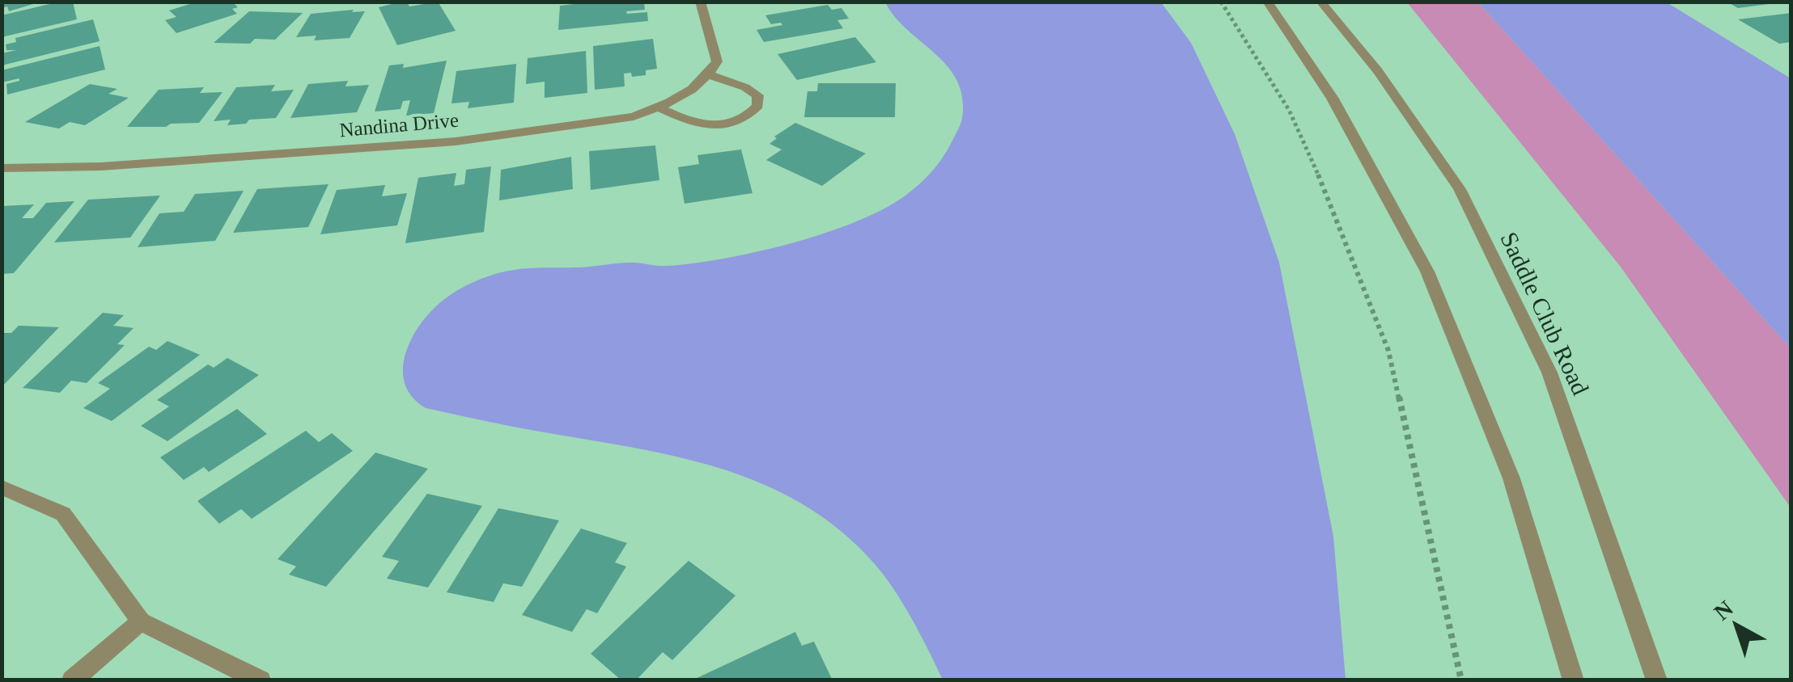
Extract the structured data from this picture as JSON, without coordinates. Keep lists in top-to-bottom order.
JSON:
{
  "streets": {
    "street": ["Nandina Drive", "Saddle Club Road"]
  },
  "north": "top left"
}
